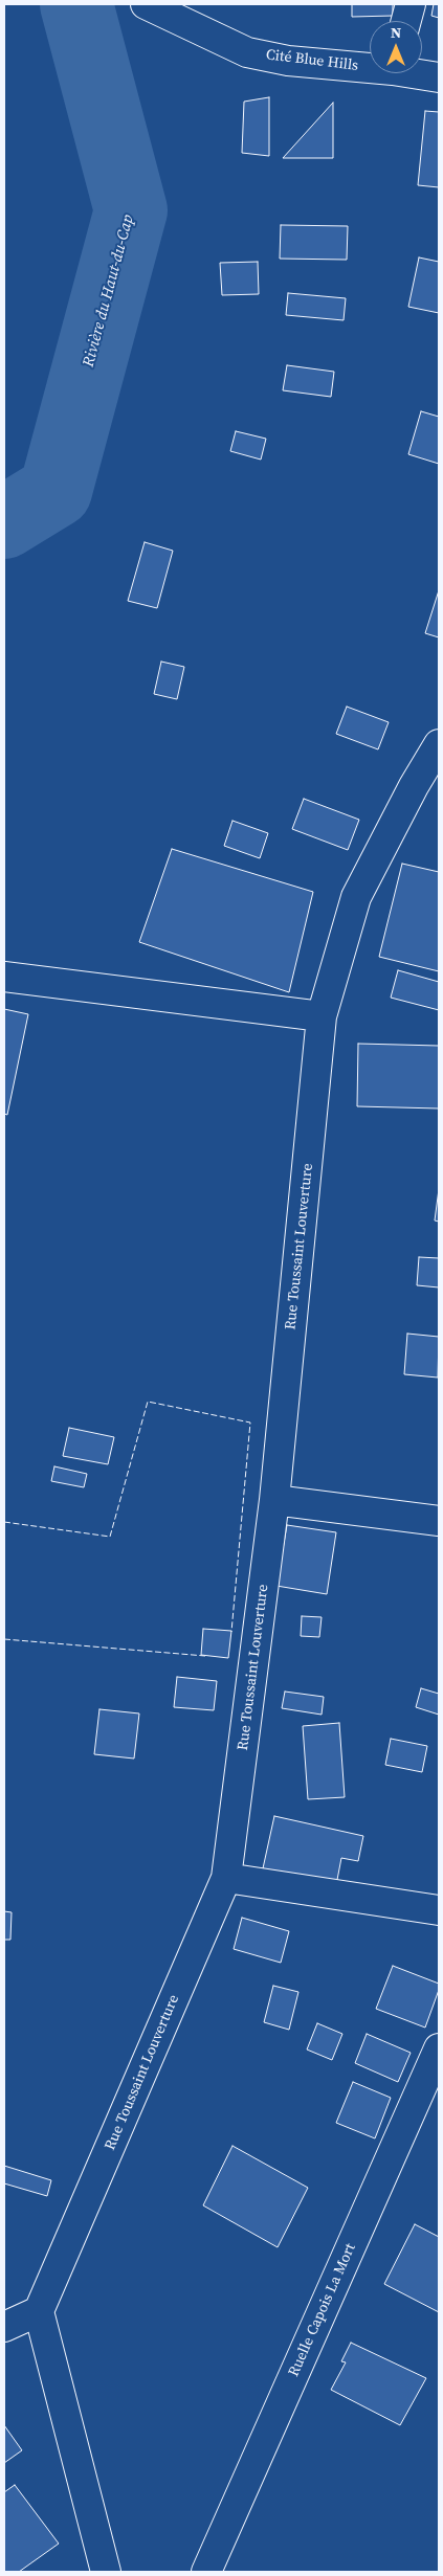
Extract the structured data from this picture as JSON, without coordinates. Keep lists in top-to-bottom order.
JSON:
{
  "streets": {
    "street": ["Cité Blue Hills", "Rue Toussaint Louverture", "Ruelle Capois La Mort"]
  },
  "water": ["Rivière du Haut-du-Cap"],
  "north": "top"
}
